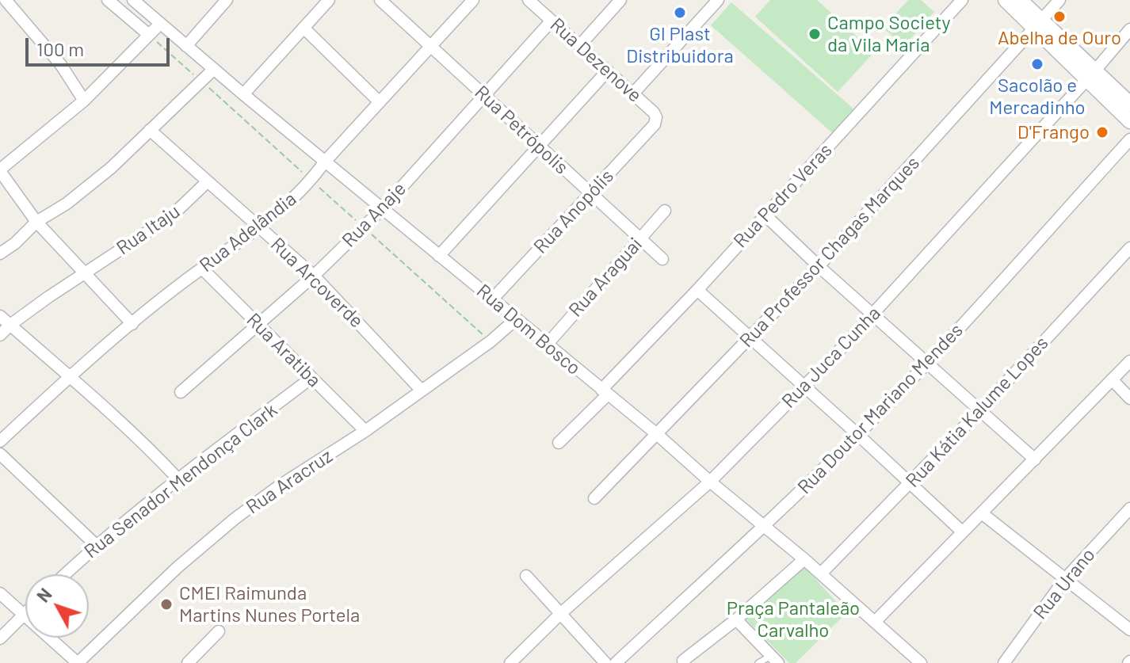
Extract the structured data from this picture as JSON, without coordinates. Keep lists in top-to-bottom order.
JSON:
{
  "streets": {
    "street": [
      "Rua Dezenove",
      "Rua Petrópolis",
      "Rua Pedro Veras",
      "Rua Anopólis",
      "Rua Anaje",
      "Rua Itaju",
      "Rua Adelândia",
      "Rua Professor Chagas Marques",
      "Rua Araguai",
      "Rua Arcoverde",
      "Rua Dom Bosco",
      "Rua Aratiba",
      "Rua Juca Cunha",
      "Rua Doutor Mariano Mendes",
      "Rua Kátia Kalume Lopes",
      "Rua Senador Mendonça Clark",
      "Rua Aracruz",
      "Rua Urano"
    ]
  },
  "crossings": [
    ["Rua Dezenove", "Rua Anopólis"],
    ["Rua Dezenove", "Rua Anaje"],
    ["Rua Petrópolis", "Rua Anopólis"],
    ["Rua Petrópolis", "Rua Anaje"],
    ["Rua Petrópolis", "Rua Adelândia"],
    ["Rua Petrópolis", "Rua Araguai"],
    ["Rua Pedro Veras", "Rua Dom Bosco"],
    ["Rua Anopólis", "Rua Dom Bosco"],
    ["Rua Anaje", "Rua Arcoverde"],
    ["Rua Anaje", "Rua Dom Bosco"],
    ["Rua Anaje", "Rua Aratiba"],
    ["Rua Itaju", "Rua Arcoverde"],
    ["Rua Adelândia", "Rua Arcoverde"],
    ["Rua Adelândia", "Rua Dom Bosco"],
    ["Rua Adelândia", "Rua Aratiba"],
    ["Rua Professor Chagas Marques", "Rua Dom Bosco"],
    ["Rua Araguai", "Rua Dom Bosco"],
    ["Rua Arcoverde", "Rua Aracruz"],
    ["Rua Dom Bosco", "Rua Juca Cunha"],
    ["Rua Dom Bosco", "Rua Doutor Mariano Mendes"],
    ["Rua Dom Bosco", "Rua Kátia Kalume Lopes"],
    ["Rua Dom Bosco", "Rua Aracruz"],
    ["Rua Aratiba", "Rua Senador Mendonça Clark"],
    ["Rua Aratiba", "Rua Aracruz"]
  ],
  "parks": ["Praça Pantaleão Carvalho"],
  "places": [
    "Gl Plast Distribuidora",
    "Abelha de Ouro",
    "Campo Society da Vila Maria",
    "Sacolão e Mercadinho",
    "D'Frango",
    "CMEI Raimunda Martins Nunes Portela"
  ],
  "scale_bar": "100 m",
  "north": "top left"
}
